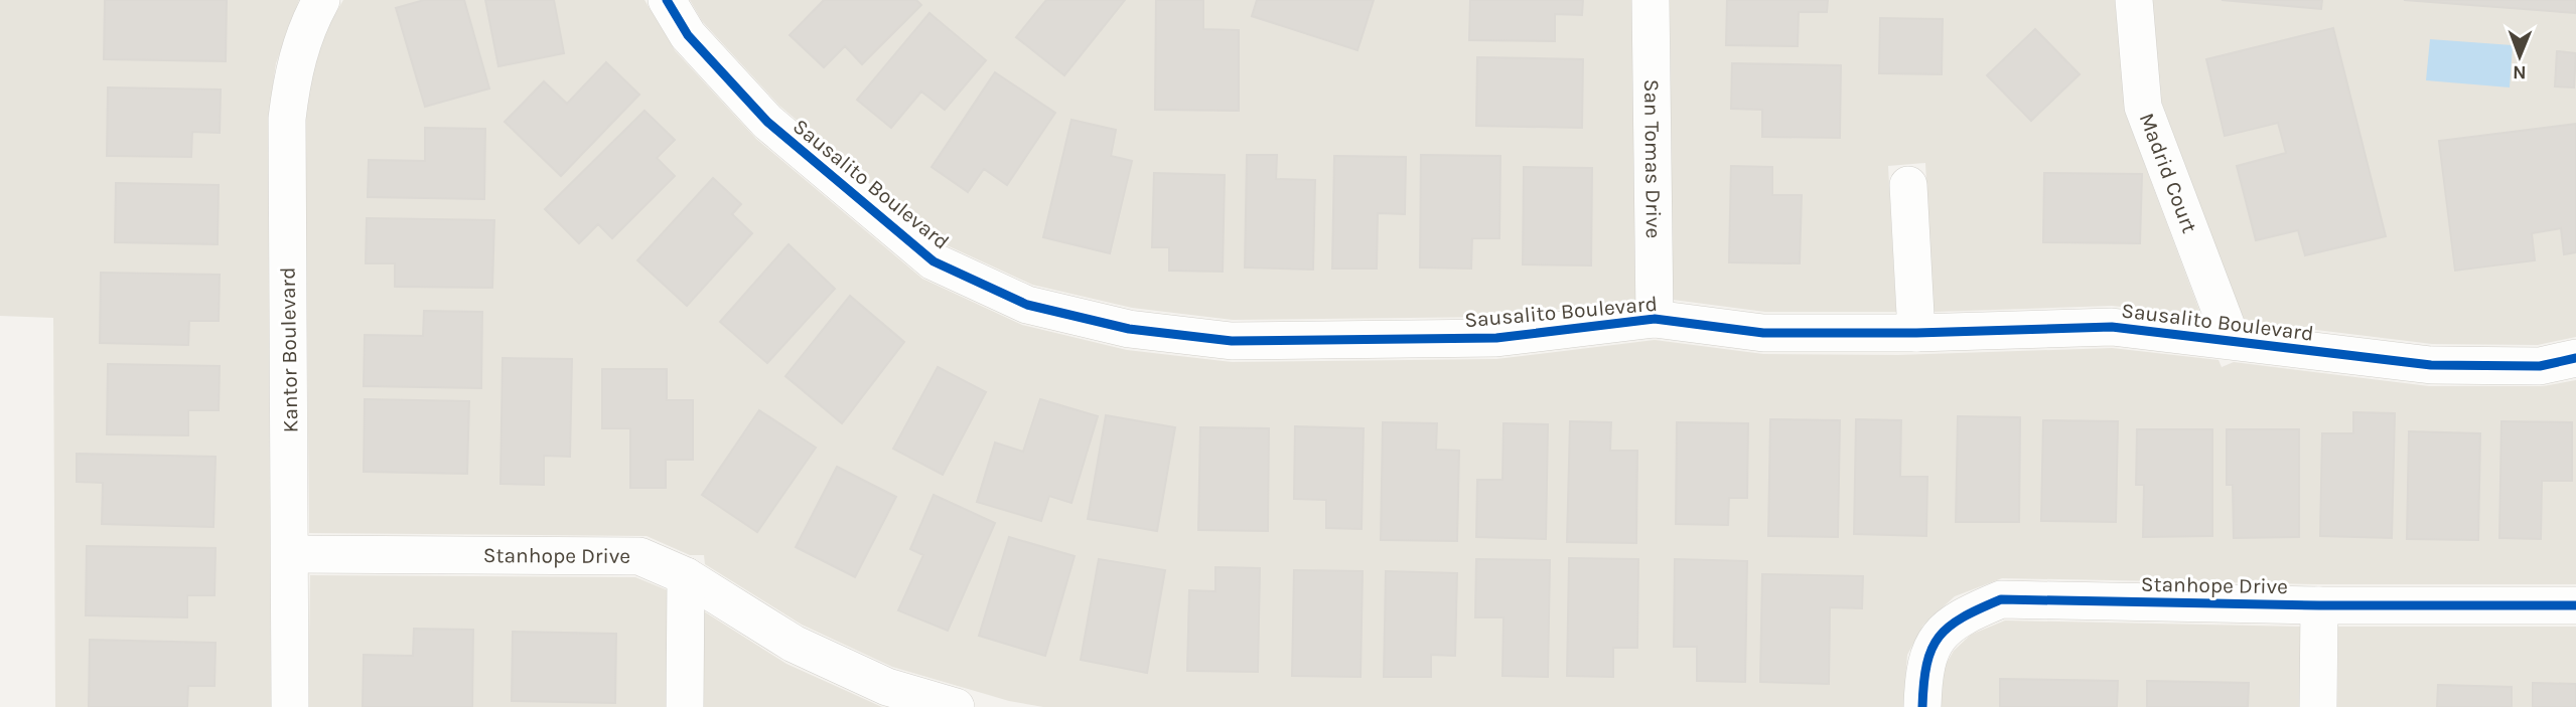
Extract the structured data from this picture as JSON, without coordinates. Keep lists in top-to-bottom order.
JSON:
{
  "streets": {
    "street": [
      "San Tomas Drive",
      "Madrid Court",
      "Sausalito Boulevard",
      "Kantor Boulevard",
      "Stanhope Drive"
    ]
  },
  "crossings": [
    ["San Tomas Drive", "Sausalito Boulevard"],
    ["Madrid Court", "Sausalito Boulevard"],
    ["Kantor Boulevard", "Stanhope Drive"]
  ],
  "north": "bottom"
}
